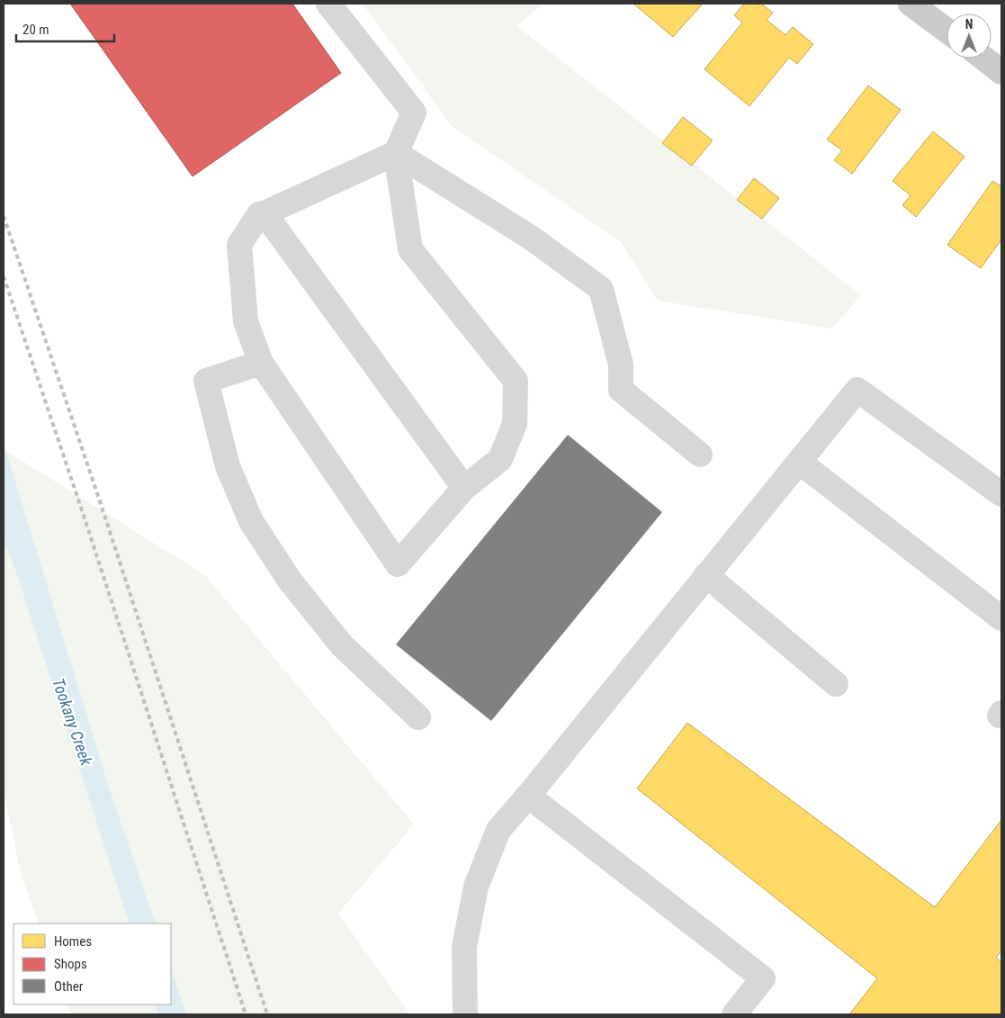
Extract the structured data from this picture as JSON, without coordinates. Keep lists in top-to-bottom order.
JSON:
{
  "water": ["Tookany Creek"],
  "legend": ["Homes", "Shops", "Other"],
  "scale_bar": "20 m",
  "north": "top"
}
